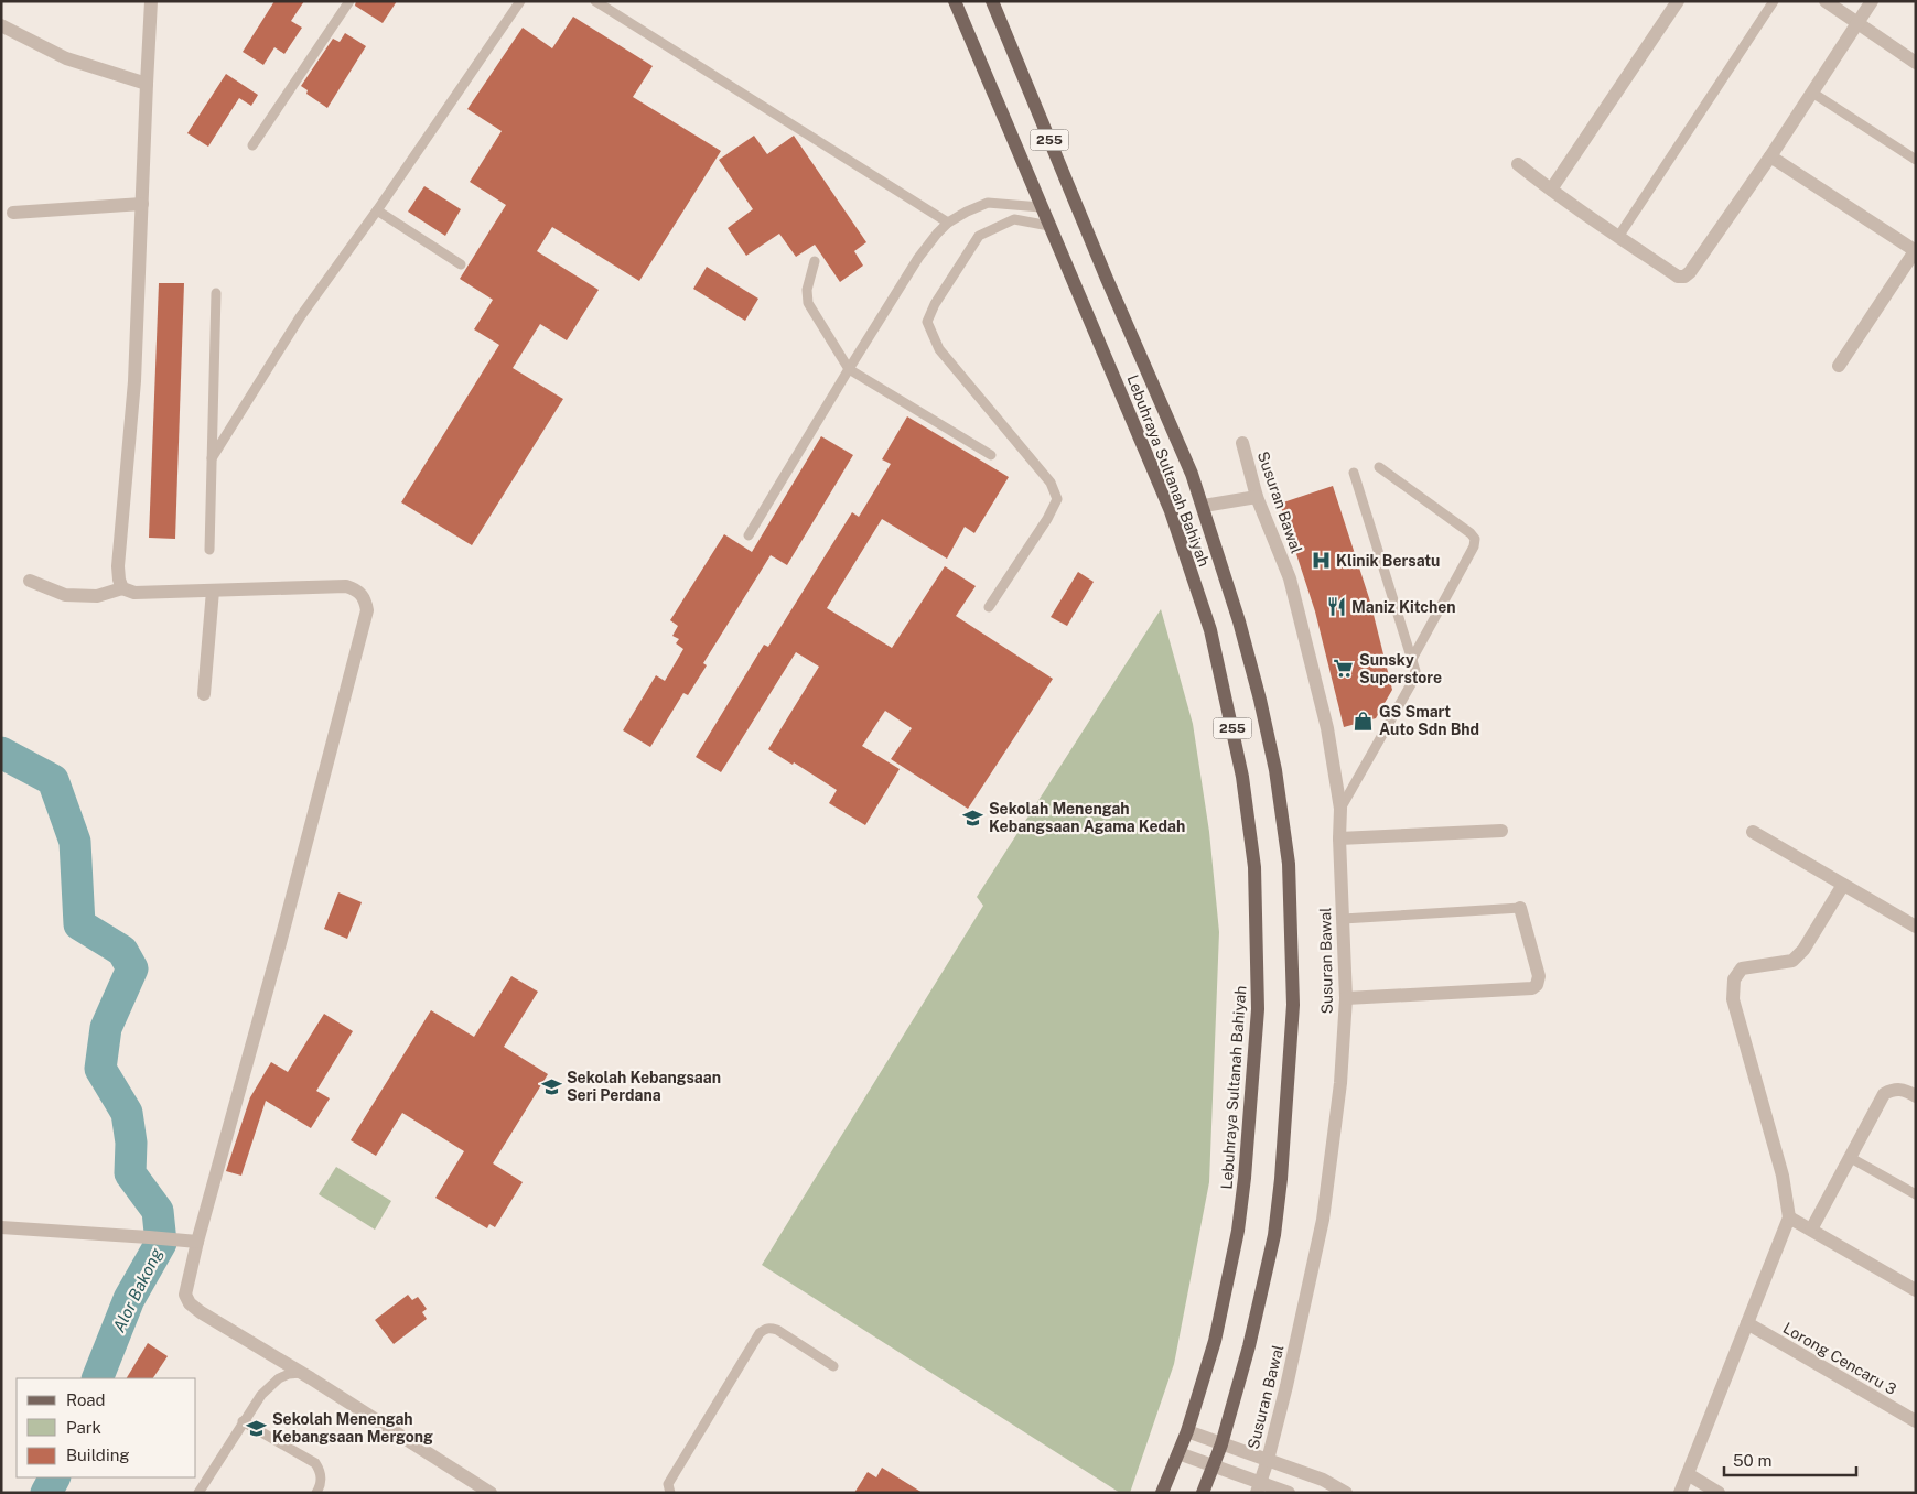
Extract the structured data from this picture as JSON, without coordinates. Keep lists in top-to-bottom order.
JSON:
{
  "streets": {
    "main road": ["255", "Lebuhraya Sultanah Bahiyah"],
    "street": ["Susuran Bawal", "Lorong Cencaru 3"]
  },
  "water": ["Alor Bakong"],
  "places": {
    "hospital": ["Klinik Bersatu"],
    "restaurant": ["Maniz Kitchen"],
    "supermarket": ["Sunsky Superstore"],
    "shop": ["GS Smart Auto Sdn Bhd"],
    "school or university": ["Sekolah Menengah Kebangsaan Agama Kedah", "Sekolah Kebangsaan Seri Perdana", "Sekolah Menengah Kebangsaan Mergong"]
  },
  "legend": ["Road", "Park", "Building"],
  "scale_bar": "50 m"
}
